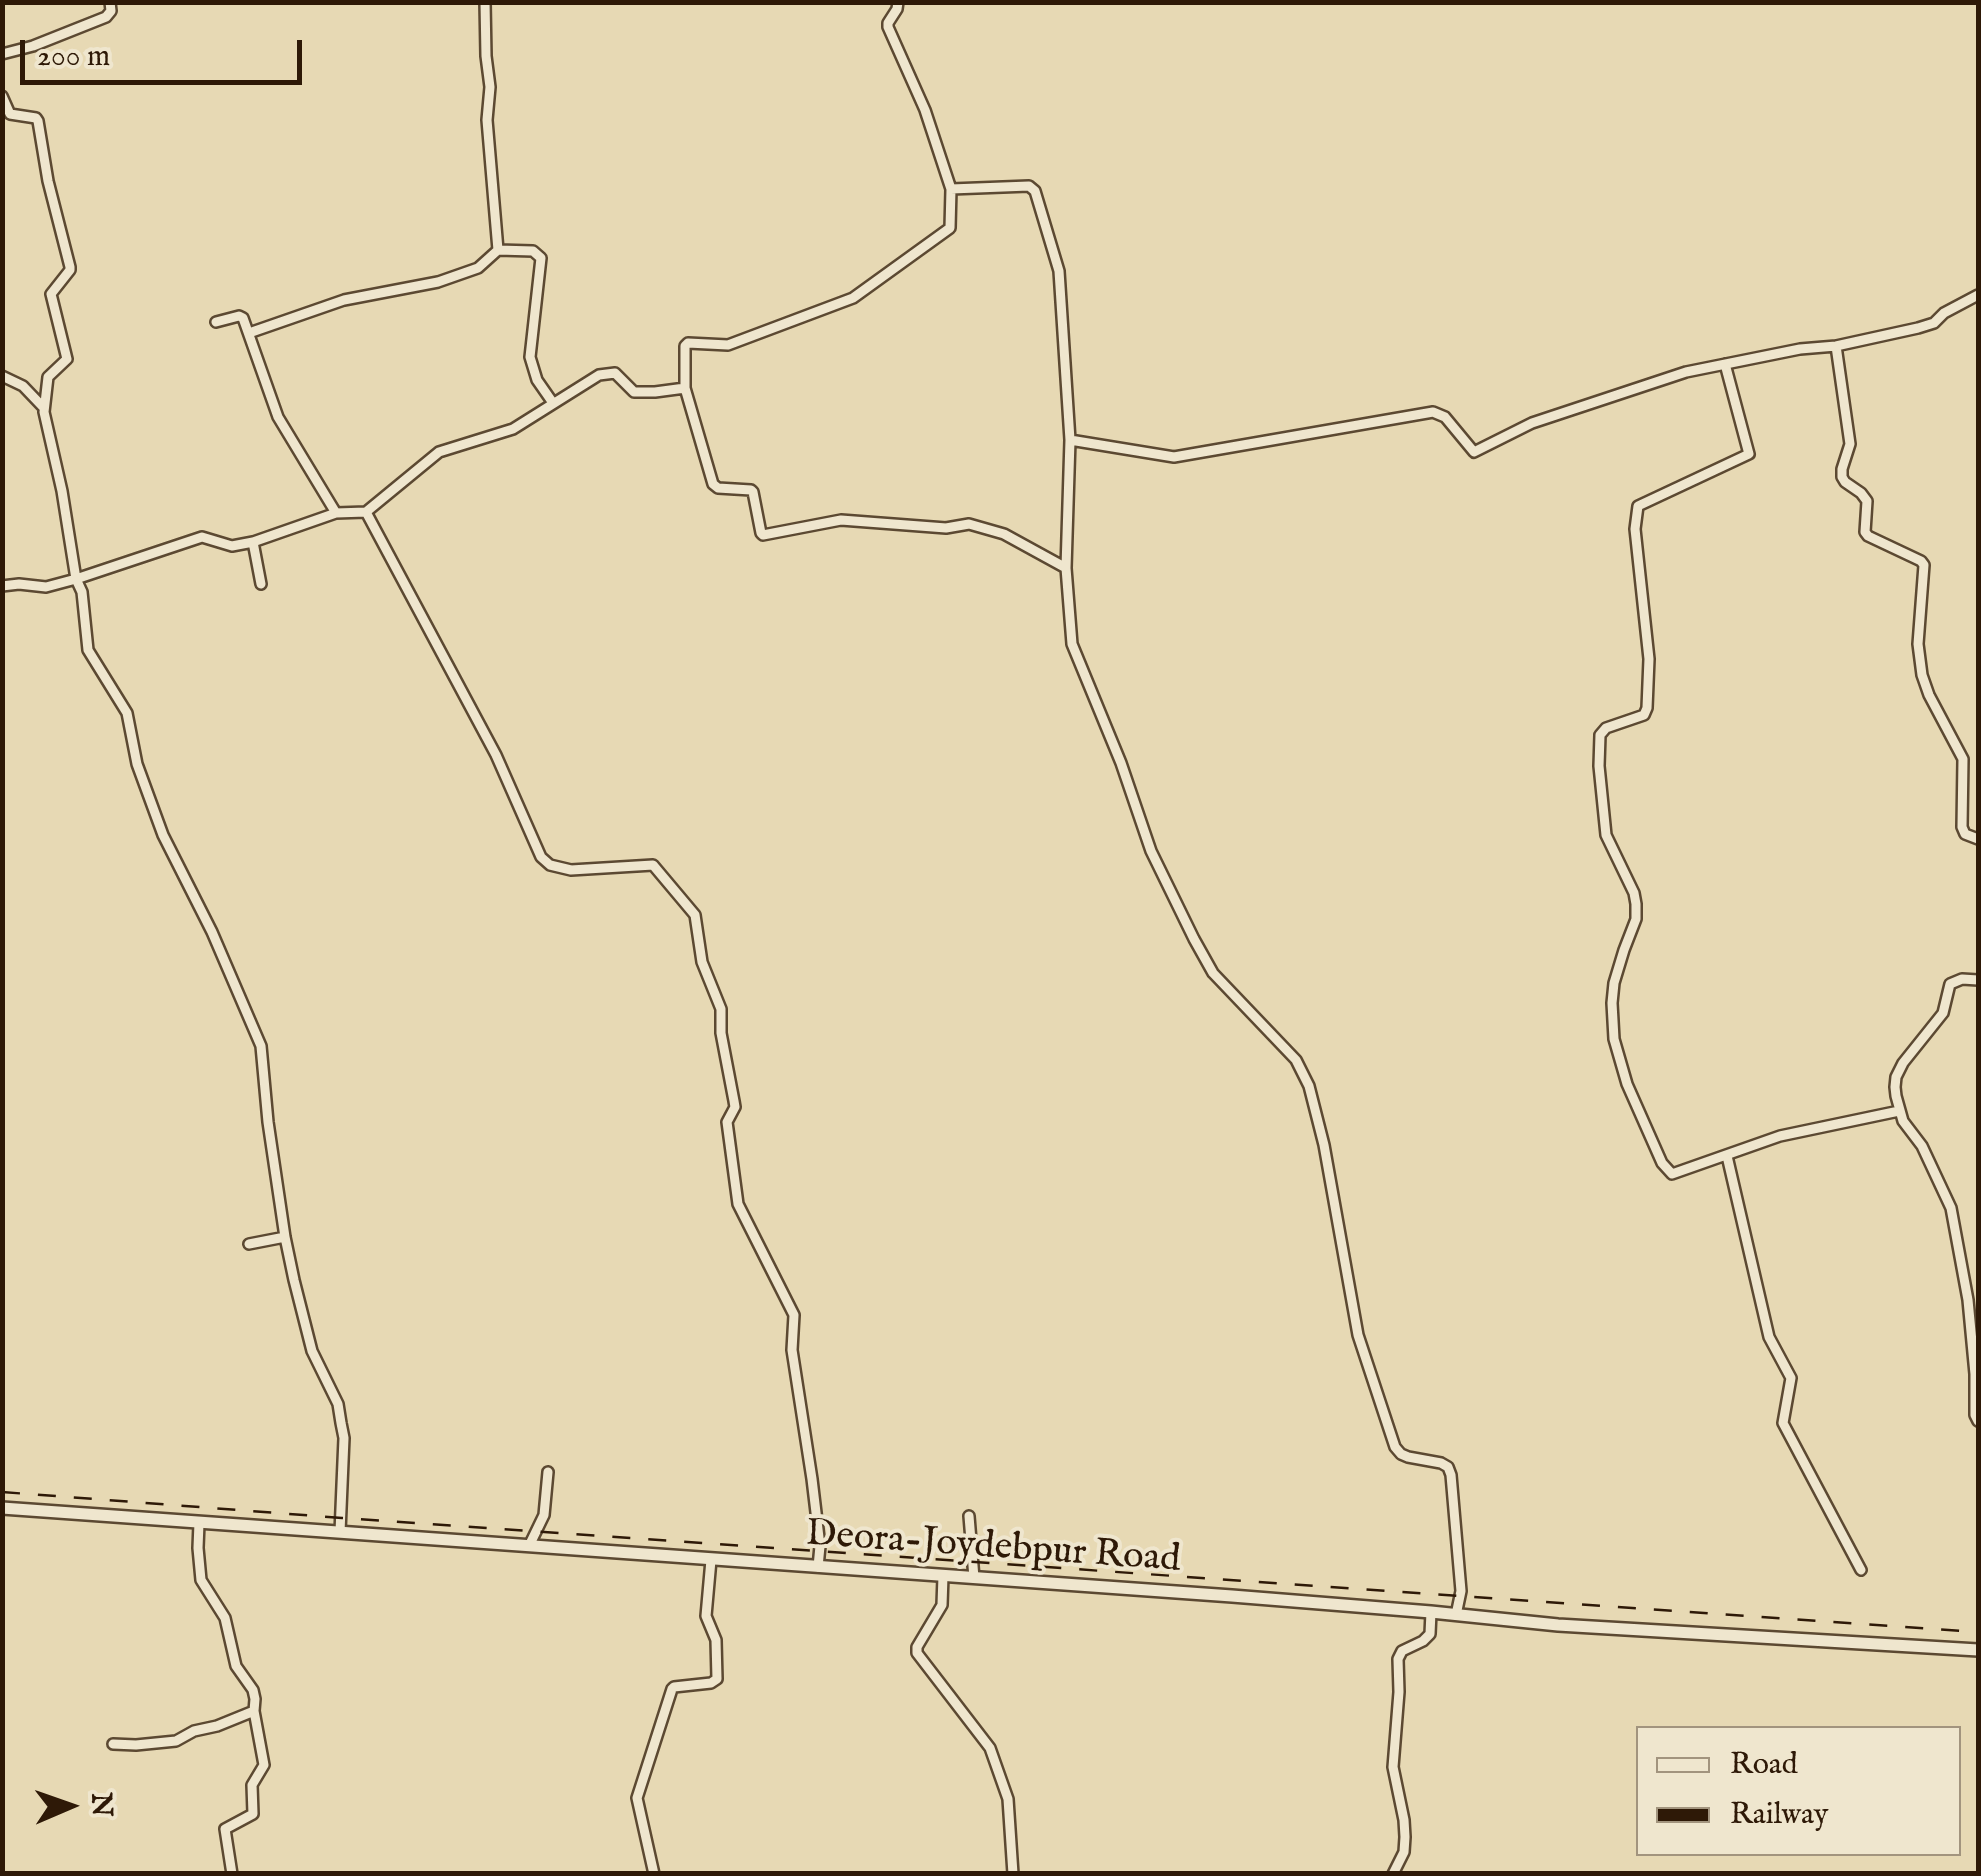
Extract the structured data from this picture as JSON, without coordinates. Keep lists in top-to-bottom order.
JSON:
{
  "streets": {
    "street": ["Deora-Joydebpur Road"]
  },
  "legend": ["Road", "Railway"],
  "scale_bar": "200 m",
  "north": "right"
}
